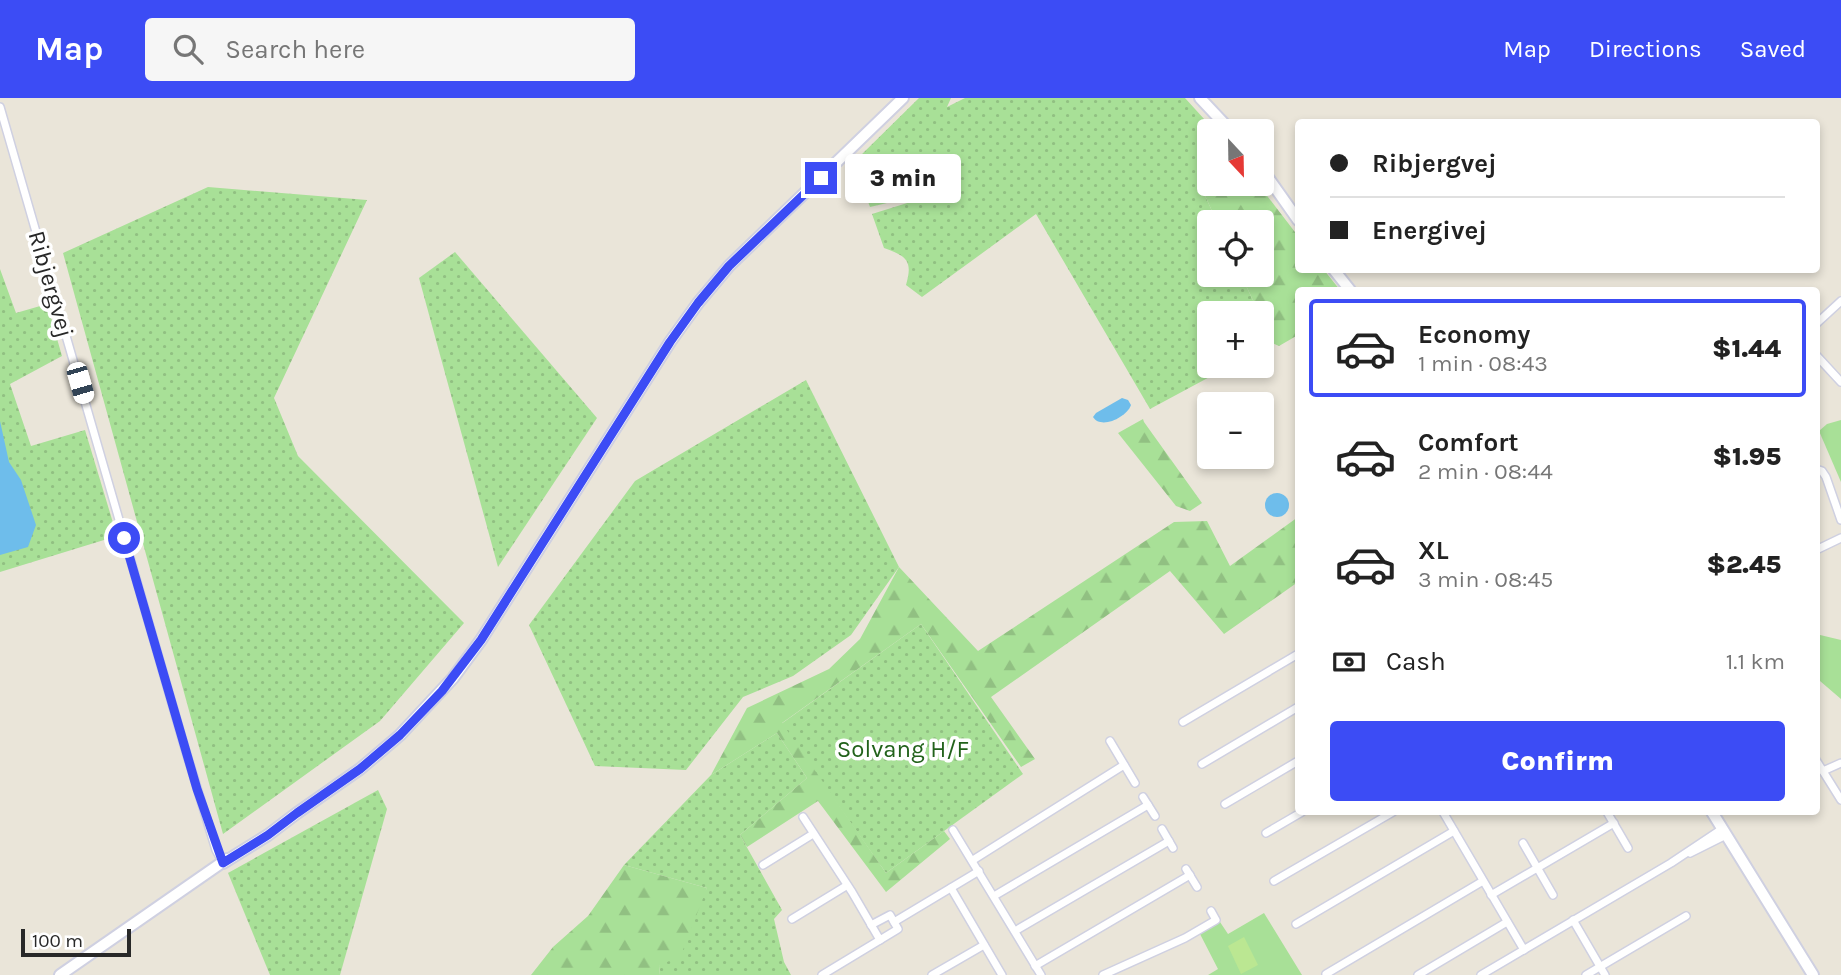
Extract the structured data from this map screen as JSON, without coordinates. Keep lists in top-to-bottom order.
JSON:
{
  "streets": {
    "street": ["Ribjergvej"]
  },
  "parks": ["Solvang H/F"],
  "scale_bar": "100 m",
  "north": "bottom",
  "page": {
    "header": "Map",
    "search": "Search here",
    "nav": ["Map", "Directions", "Saved"],
    "map_buttons": ["+", "−"],
    "banner": ["Ribjergvej", "Energivej"],
    "bubble": "3 min",
    "list": [
      {
        "name": "Economy",
        "note": "1 min · 08:43",
        "value": "$1.44"
      },
      {
        "name": "Comfort",
        "note": "2 min · 08:44",
        "value": "$1.95"
      },
      {
        "name": "XL",
        "note": "3 min · 08:45",
        "value": "$2.45"
      }
    ],
    "pay": ["Cash", "1.1 km"],
    "buttons": "Confirm",
    "scale": "100 m"
  }
}
